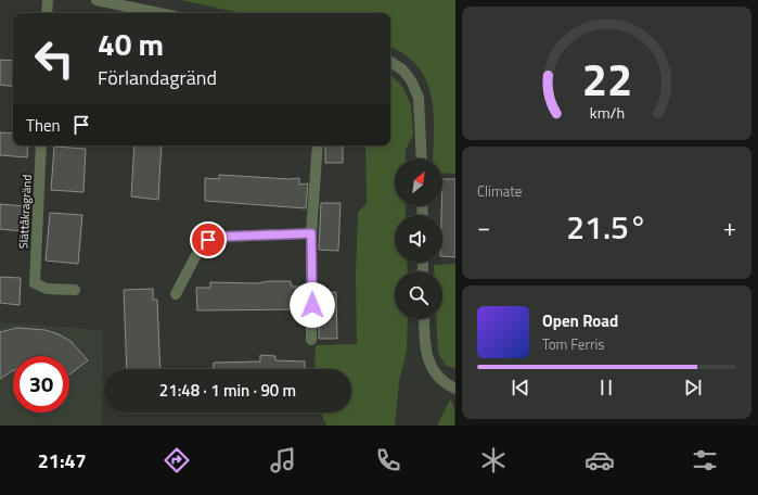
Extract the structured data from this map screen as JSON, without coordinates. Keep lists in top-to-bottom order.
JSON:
{
  "streets": {
    "street": ["Slättåkragränd"]
  },
  "north": "top right",
  "page": {
    "turn": ["40 m", "Förlandagränd"],
    "then": "Then",
    "tile": "Climate",
    "heat": ["−", "21.5°", "+"],
    "song": ["Open Road", "Tom Ferris"],
    "limit": "30",
    "trip": "21:48 · 1 min · 90 m",
    "tabs": "21:47",
    "gauge": ["22", "km/h"]
  }
}
